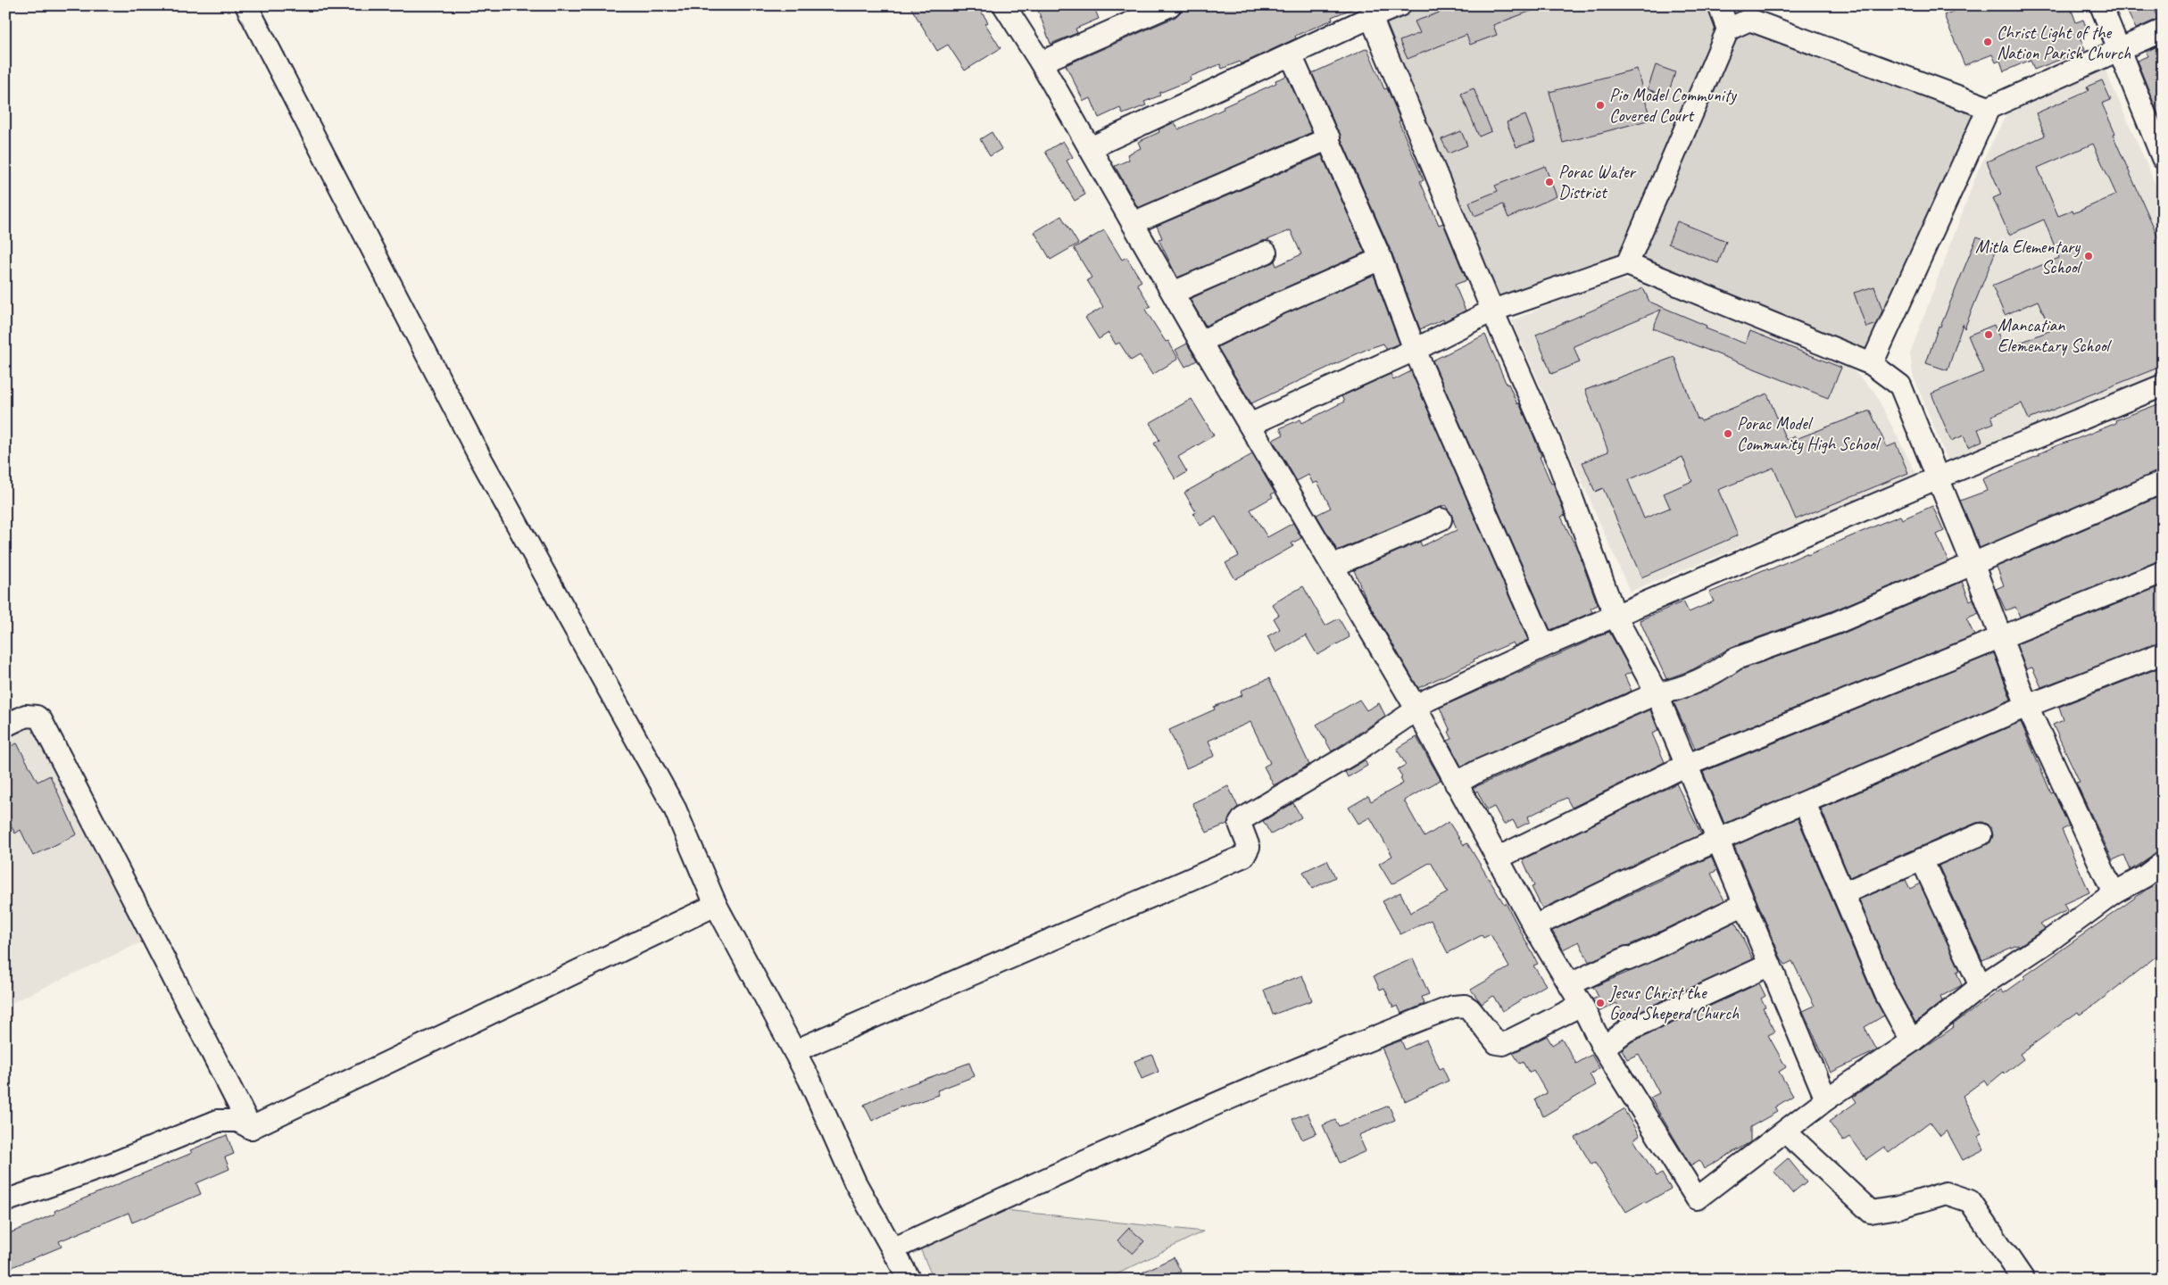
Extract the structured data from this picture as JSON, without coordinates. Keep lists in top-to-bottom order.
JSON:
{
  "places": [
    "Christ Light of the Nation Parish Church",
    "Pio Model Community Covered Court",
    "Porac Water District",
    "Mitla Elementary School",
    "Mancatian Elementary School",
    "Porac Model Community High School",
    "Jesus Christ the Good Sheperd Church"
  ]
}
